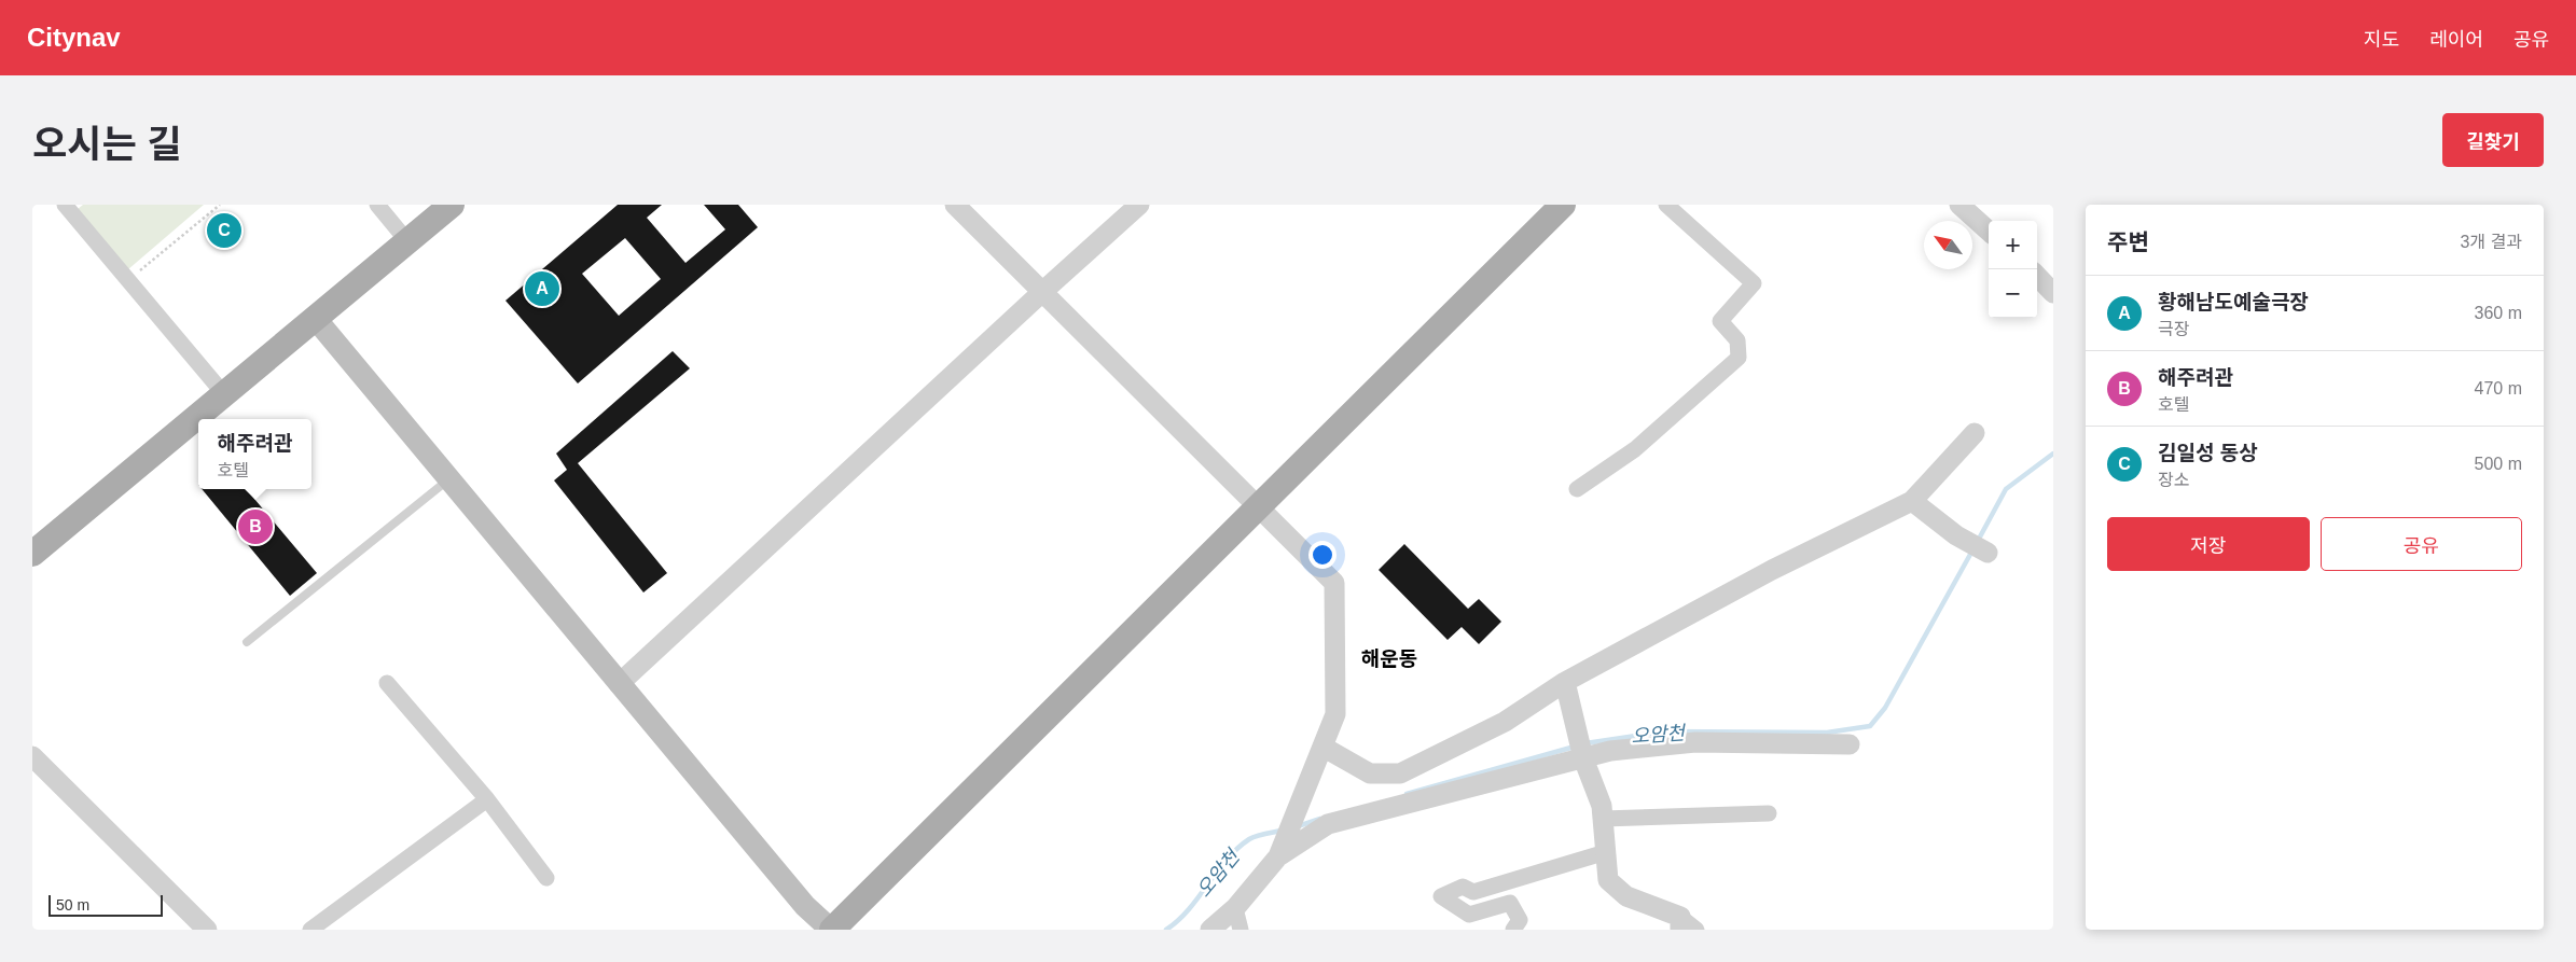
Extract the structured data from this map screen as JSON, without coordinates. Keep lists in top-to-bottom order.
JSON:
{
  "districts": ["해운동"],
  "water": ["오암천"],
  "scale_bar": "50 m",
  "north": "top left",
  "page": {
    "header": "Citynav",
    "nav": ["지도", "레이어", "공유"],
    "title": "오시는 길",
    "buttons": [
      "길찾기",
      ["저장", "공유"]
    ],
    "heading": ["주변", "3개 결과"],
    "pins": ["C", "A", "B"],
    "map_buttons": ["+", "−"],
    "list": [
      {
        "mark": "A",
        "name": "황해남도예술극장",
        "note": "극장",
        "value": "360 m"
      },
      {
        "mark": "B",
        "name": "해주려관",
        "note": "호텔",
        "value": "470 m"
      },
      {
        "mark": "C",
        "name": "김일성 동상",
        "note": "장소",
        "value": "500 m"
      }
    ],
    "popup": ["해주려관", "호텔"],
    "scale": "50 m"
  }
}
